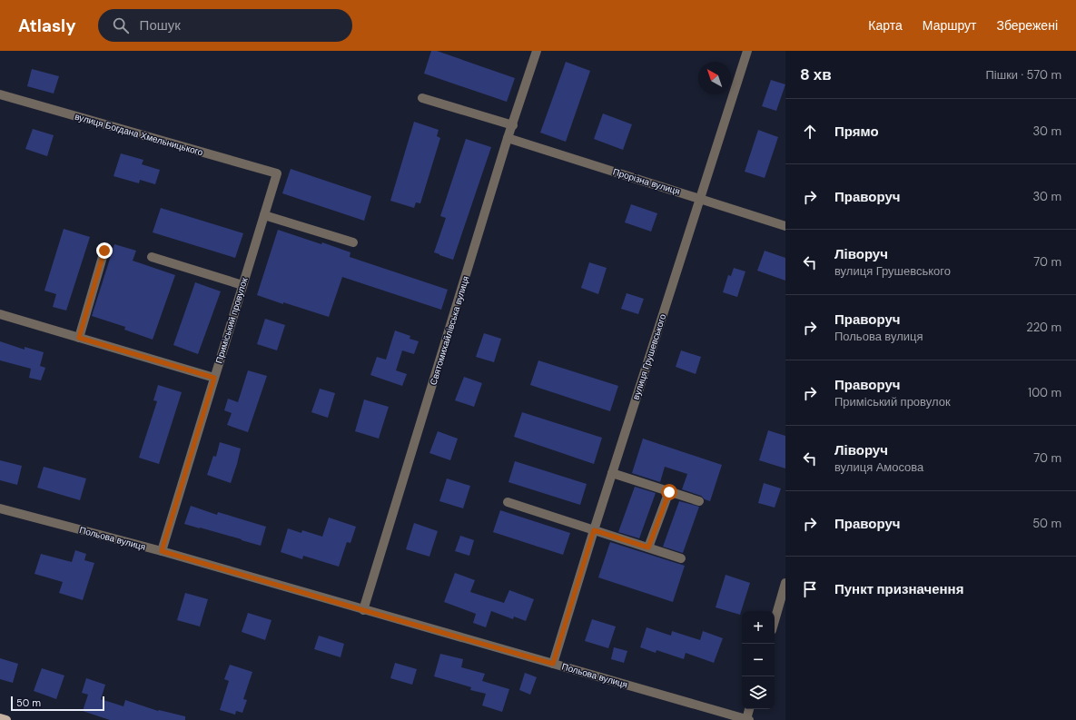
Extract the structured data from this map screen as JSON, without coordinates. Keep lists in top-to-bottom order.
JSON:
{
  "streets": {
    "street": [
      "вулиця Богдана Хмельницького",
      "Прорізна вулиця",
      "Приміський провулок",
      "Святомихайлівська вулиця",
      "вулиця Грушевського",
      "Польова вулиця"
    ]
  },
  "crossings": [
    ["вулиця Богдана Хмельницького", "Приміський провулок"],
    ["Прорізна вулиця", "Святомихайлівська вулиця"],
    ["Прорізна вулиця", "вулиця Грушевського"],
    ["Приміський провулок", "Польова вулиця"],
    ["Святомихайлівська вулиця", "Польова вулиця"],
    ["вулиця Грушевського", "Польова вулиця"]
  ],
  "scale_bar": "50 m",
  "north": "top left",
  "page": {
    "header": "Atlasly",
    "search": "Пошук",
    "nav": ["Карта", "Маршрут", "Збережені"],
    "heading": ["8 хв", "Пішки · 570 m"],
    "list": [
      ["Прямо", "30 m"],
      ["Праворуч", "30 m"],
      ["Ліворуч", "вулиця Грушевського", "70 m"],
      ["Праворуч", "Польова вулиця", "220 m"],
      ["Праворуч", "Приміський провулок", "100 m"],
      ["Ліворуч", "вулиця Амосова", "70 m"],
      ["Праворуч", "50 m"],
      "Пункт призначення"
    ],
    "map_buttons": ["+", "−"],
    "scale": "50 m"
  }
}
